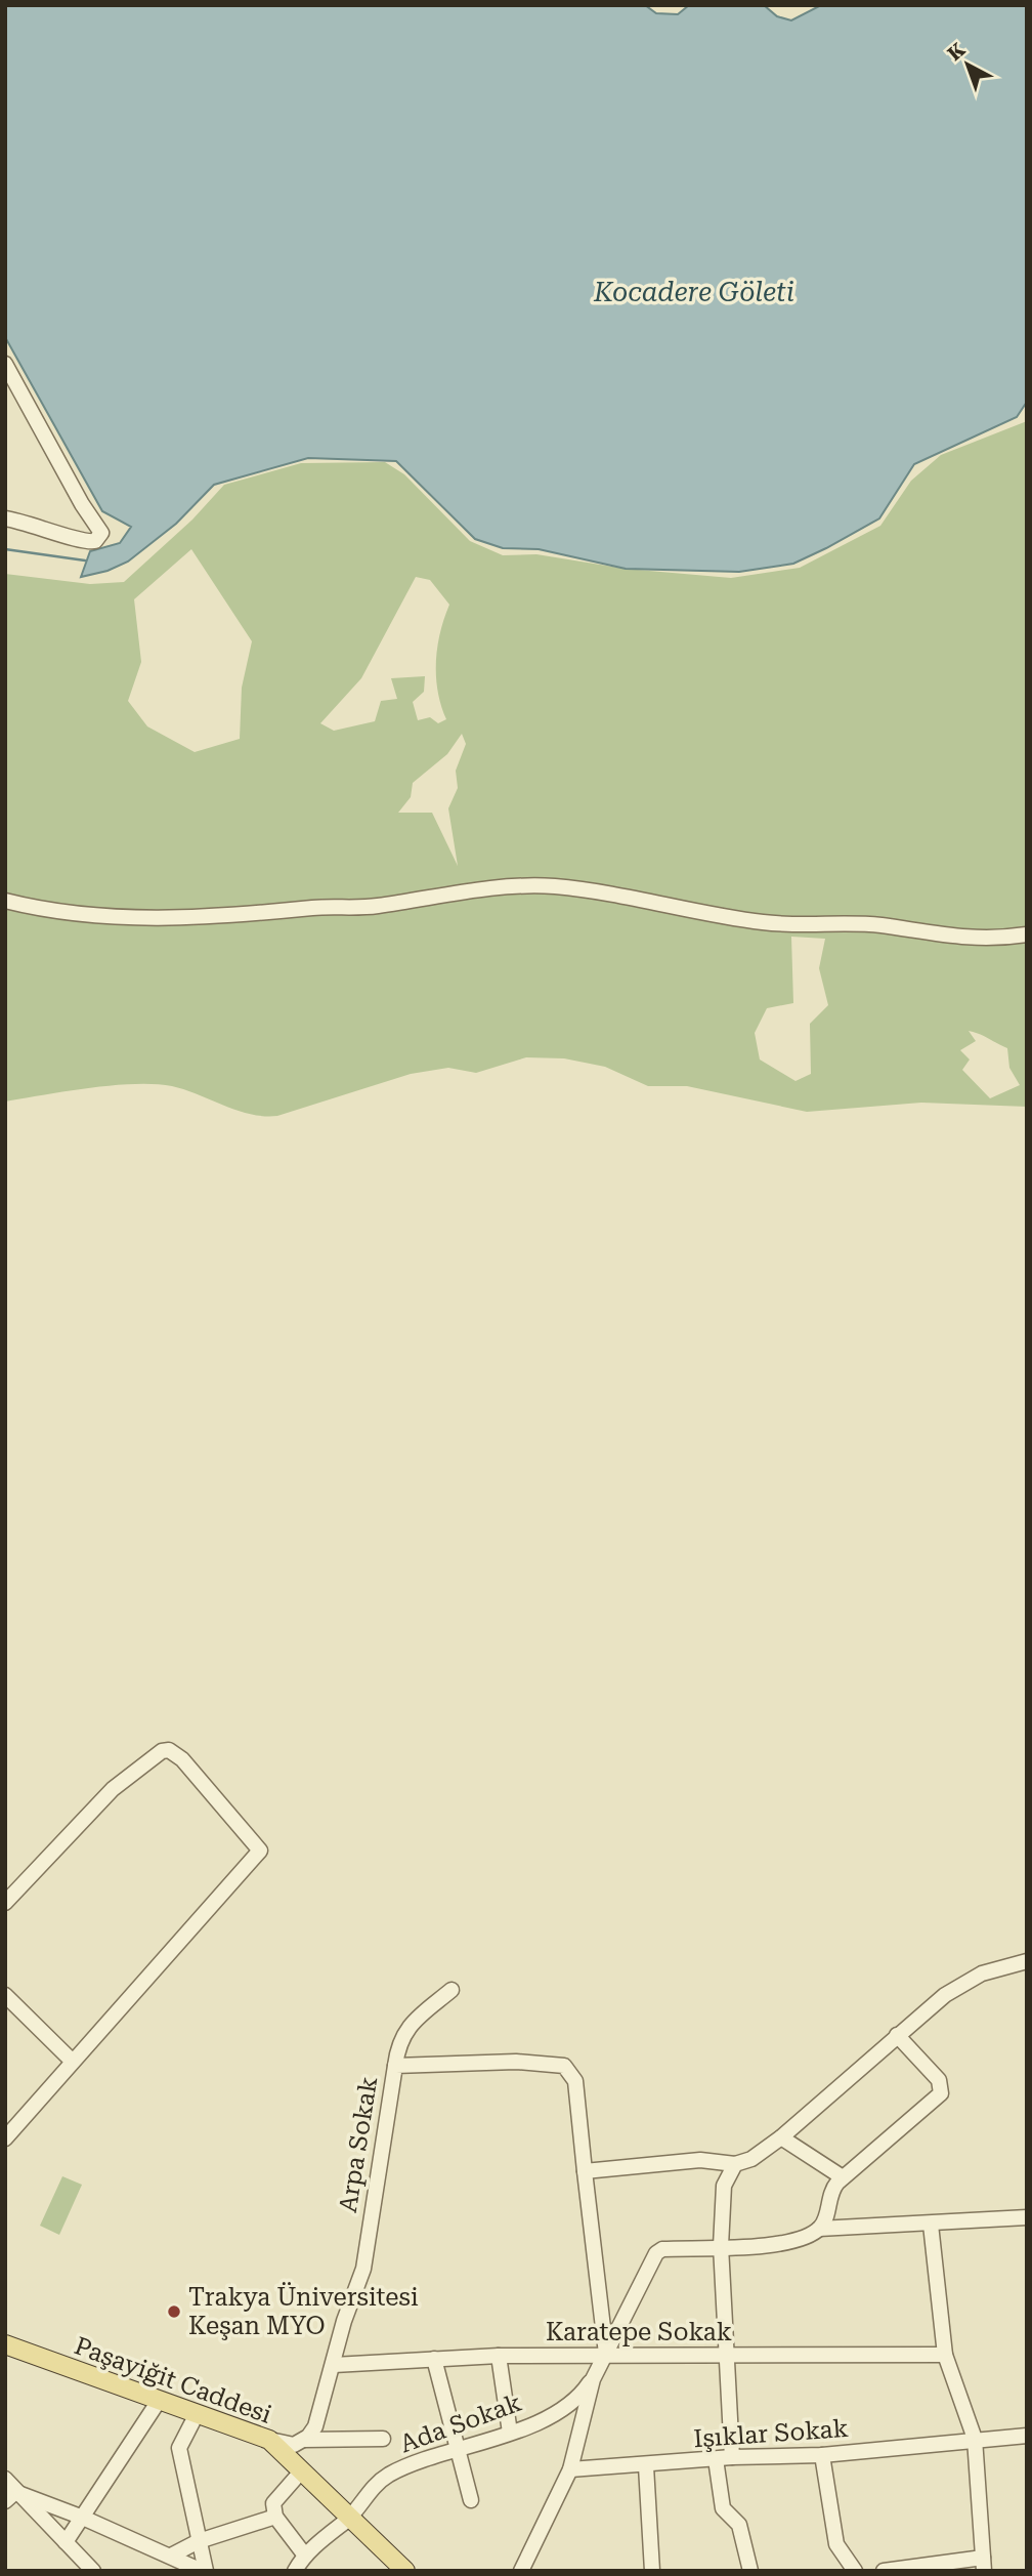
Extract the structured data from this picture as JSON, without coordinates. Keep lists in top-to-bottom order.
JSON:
{
  "streets": {
    "main road": ["Paşayiğit Caddesi"],
    "street": [
      "Arpa Sokak",
      "Karatepe Sokak",
      "Ada Sokak",
      "Işıklar Sokak"
    ]
  },
  "crossings": [
    ["Arpa Sokak", "Karatepe Sokak"],
    ["Paşayiğit Caddesi", "Ada Sokak"]
  ],
  "water": ["Kocadere Göleti"],
  "places": ["Trakya Üniversitesi Keşan MYO"],
  "north": "top left"
}
